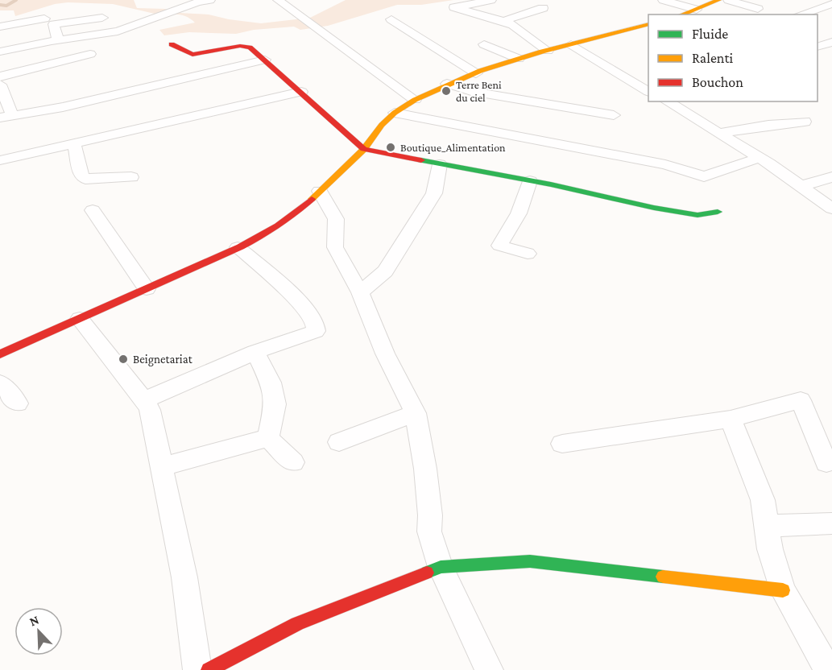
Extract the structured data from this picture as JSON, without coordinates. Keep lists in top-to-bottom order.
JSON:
{
  "places": ["Terre Beni du ciel", "Boutique_Alimentation", "Beignetariat"],
  "legend": ["Fluide", "Ralenti", "Bouchon"],
  "north": "top left"
}
